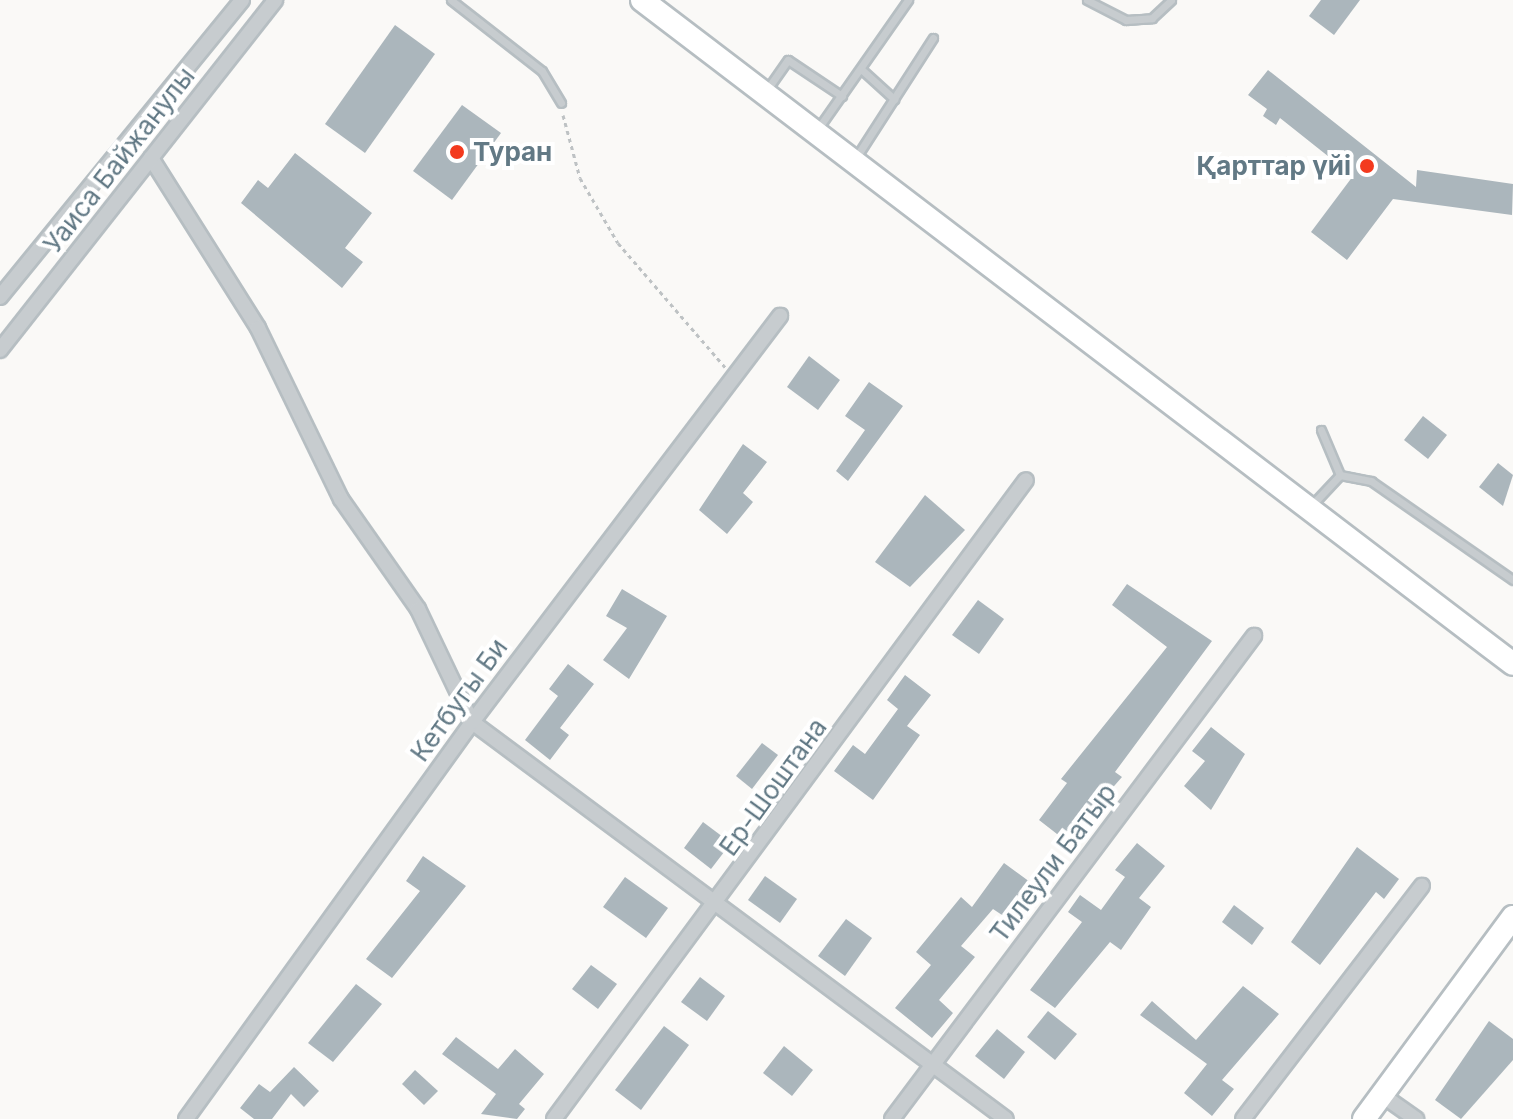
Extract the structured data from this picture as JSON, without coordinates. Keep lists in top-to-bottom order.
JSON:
{
  "streets": {
    "street": [
      "Уаиса Байжанулы",
      "Кетбугы Би",
      "Ер-Шоштана",
      "Тилеули Батыр"
    ]
  },
  "places": ["Туран", "Қарттар үйі"]
}
